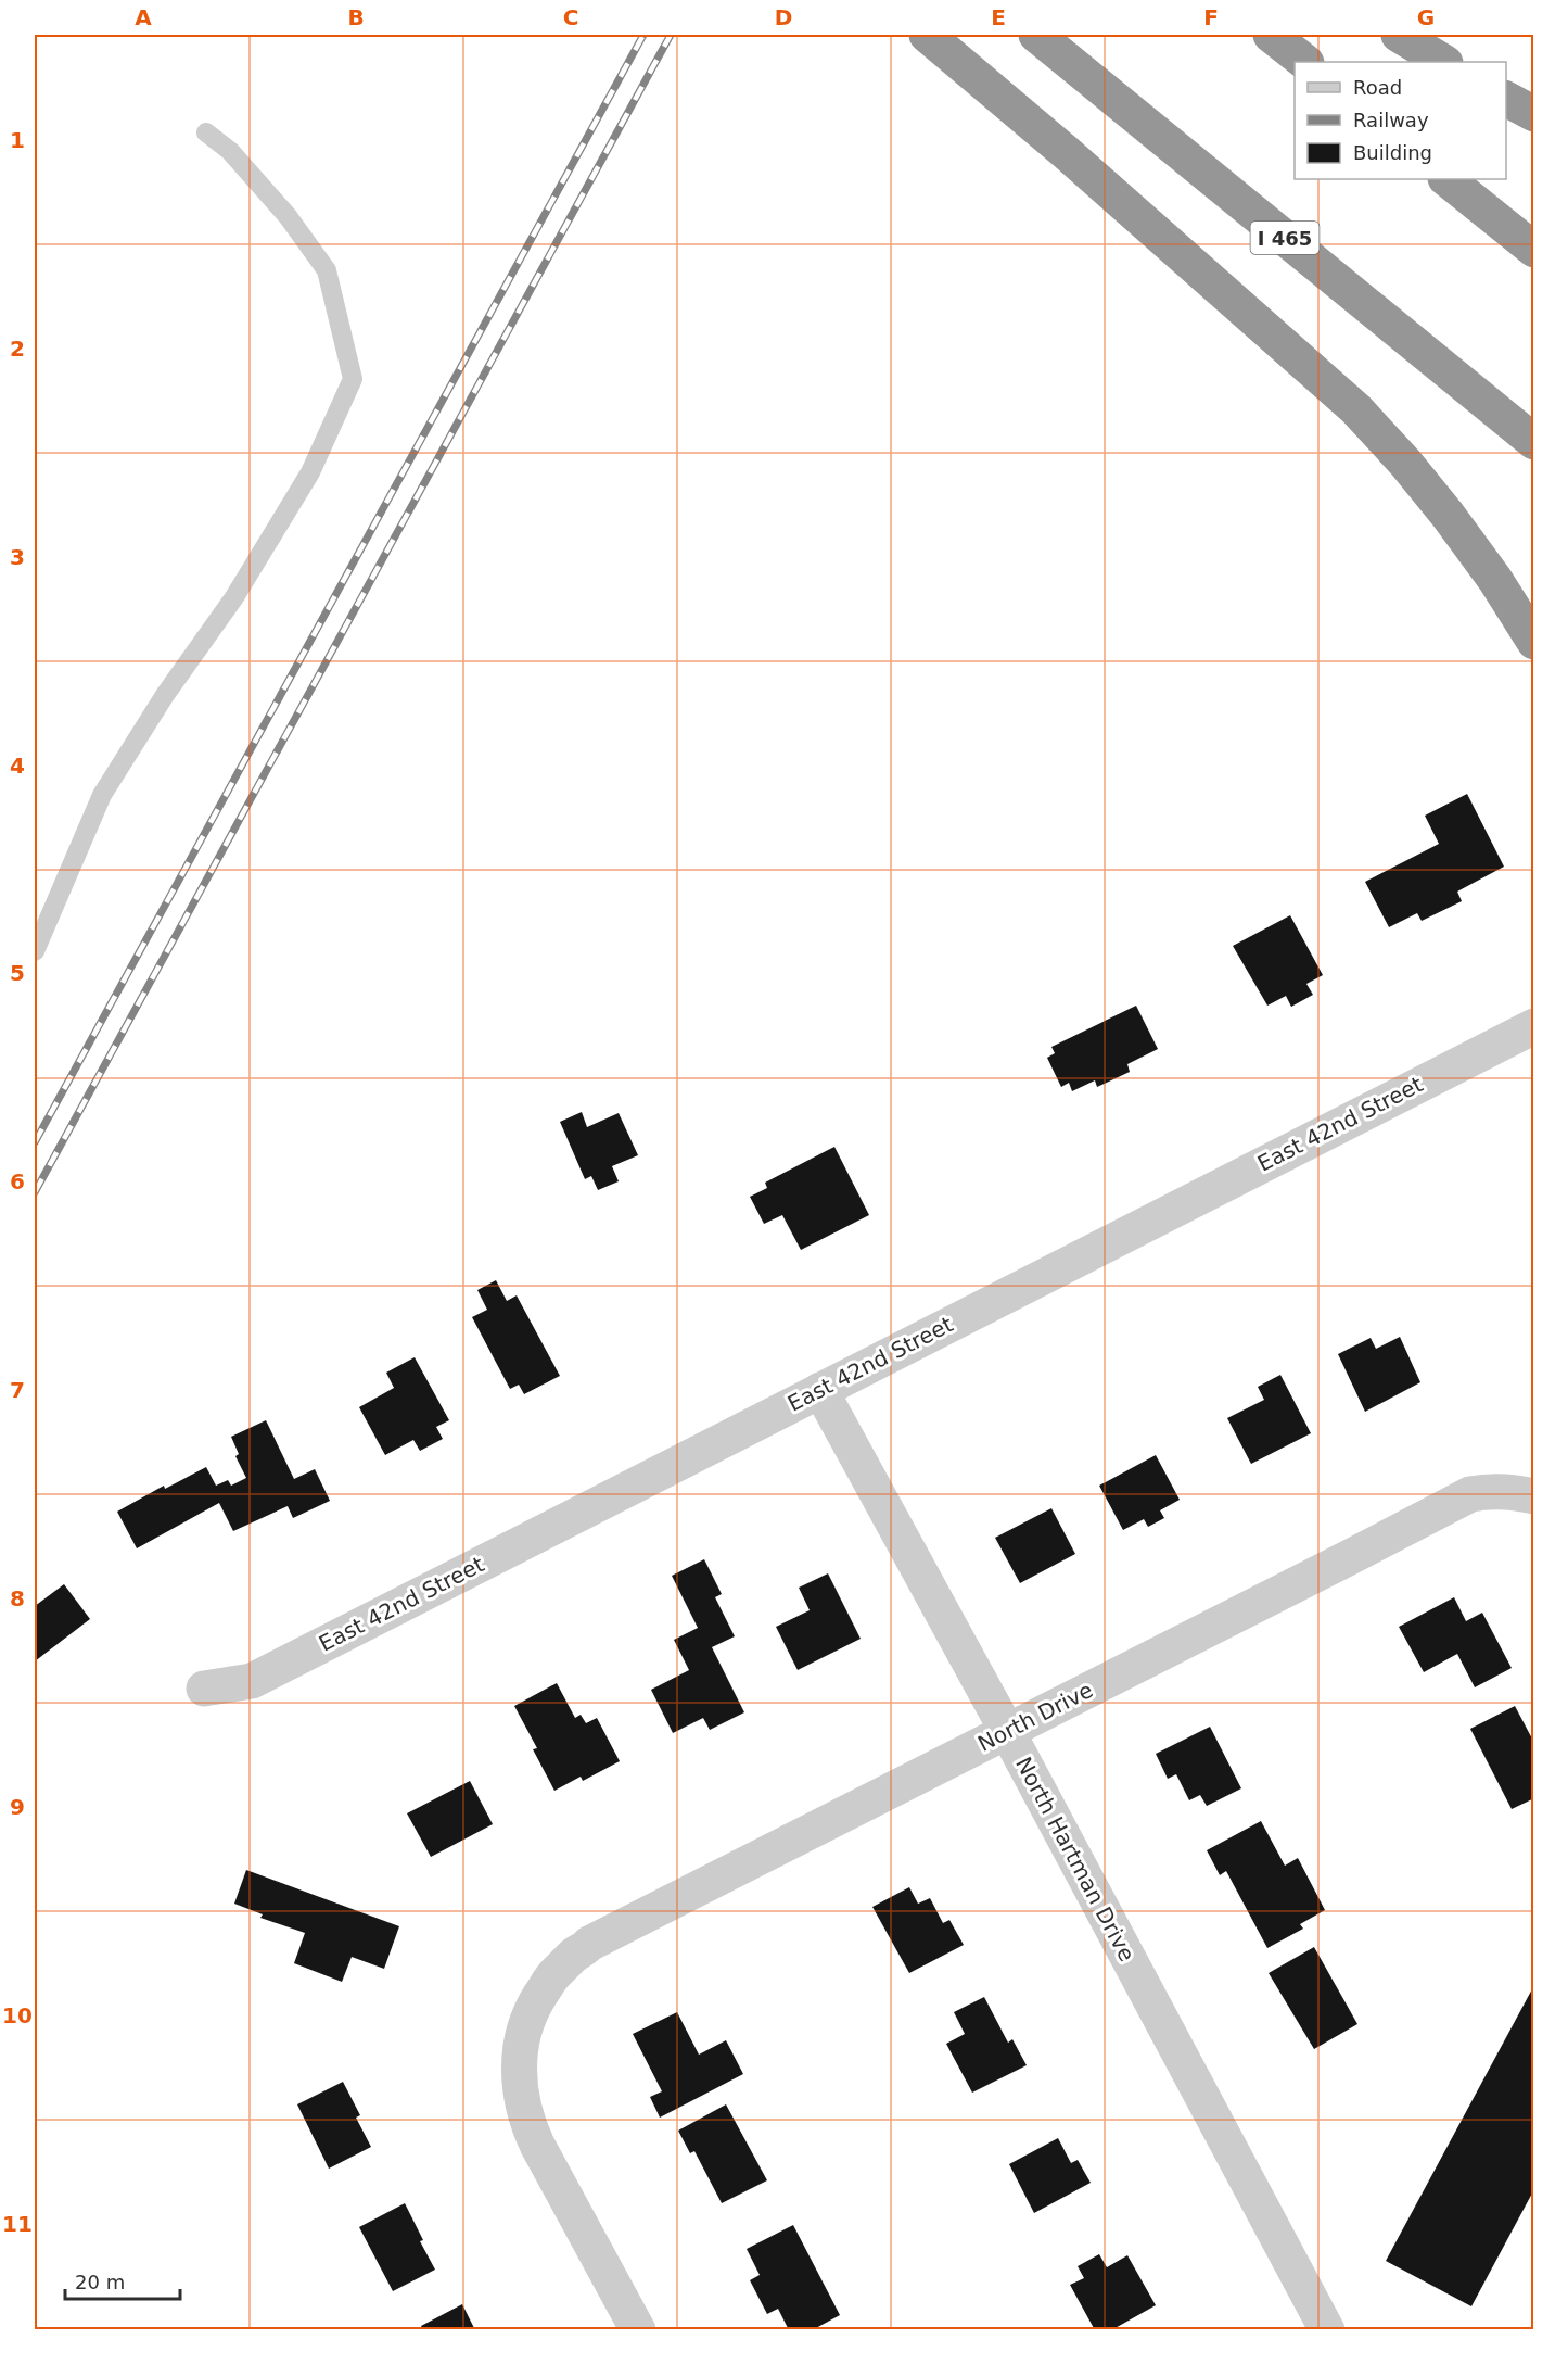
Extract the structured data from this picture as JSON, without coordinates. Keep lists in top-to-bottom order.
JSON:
{
  "streets": {
    "highway": ["I 465"],
    "street": ["East 42nd Street", "North Drive", "North Hartman Drive"]
  },
  "crossings": [
    ["East 42nd Street", "North Hartman Drive"],
    ["North Drive", "North Hartman Drive"]
  ],
  "legend": ["Road", "Railway", "Building"],
  "scale_bar": "20 m",
  "grid": {
    "columns": [
      "A",
      "B",
      "C",
      "D",
      "E",
      "F",
      "G"
    ],
    "rows": [
      "1",
      "2",
      "3",
      "4",
      "5",
      "6",
      "7",
      "8",
      "9",
      "10",
      "11"
    ]
  }
}
